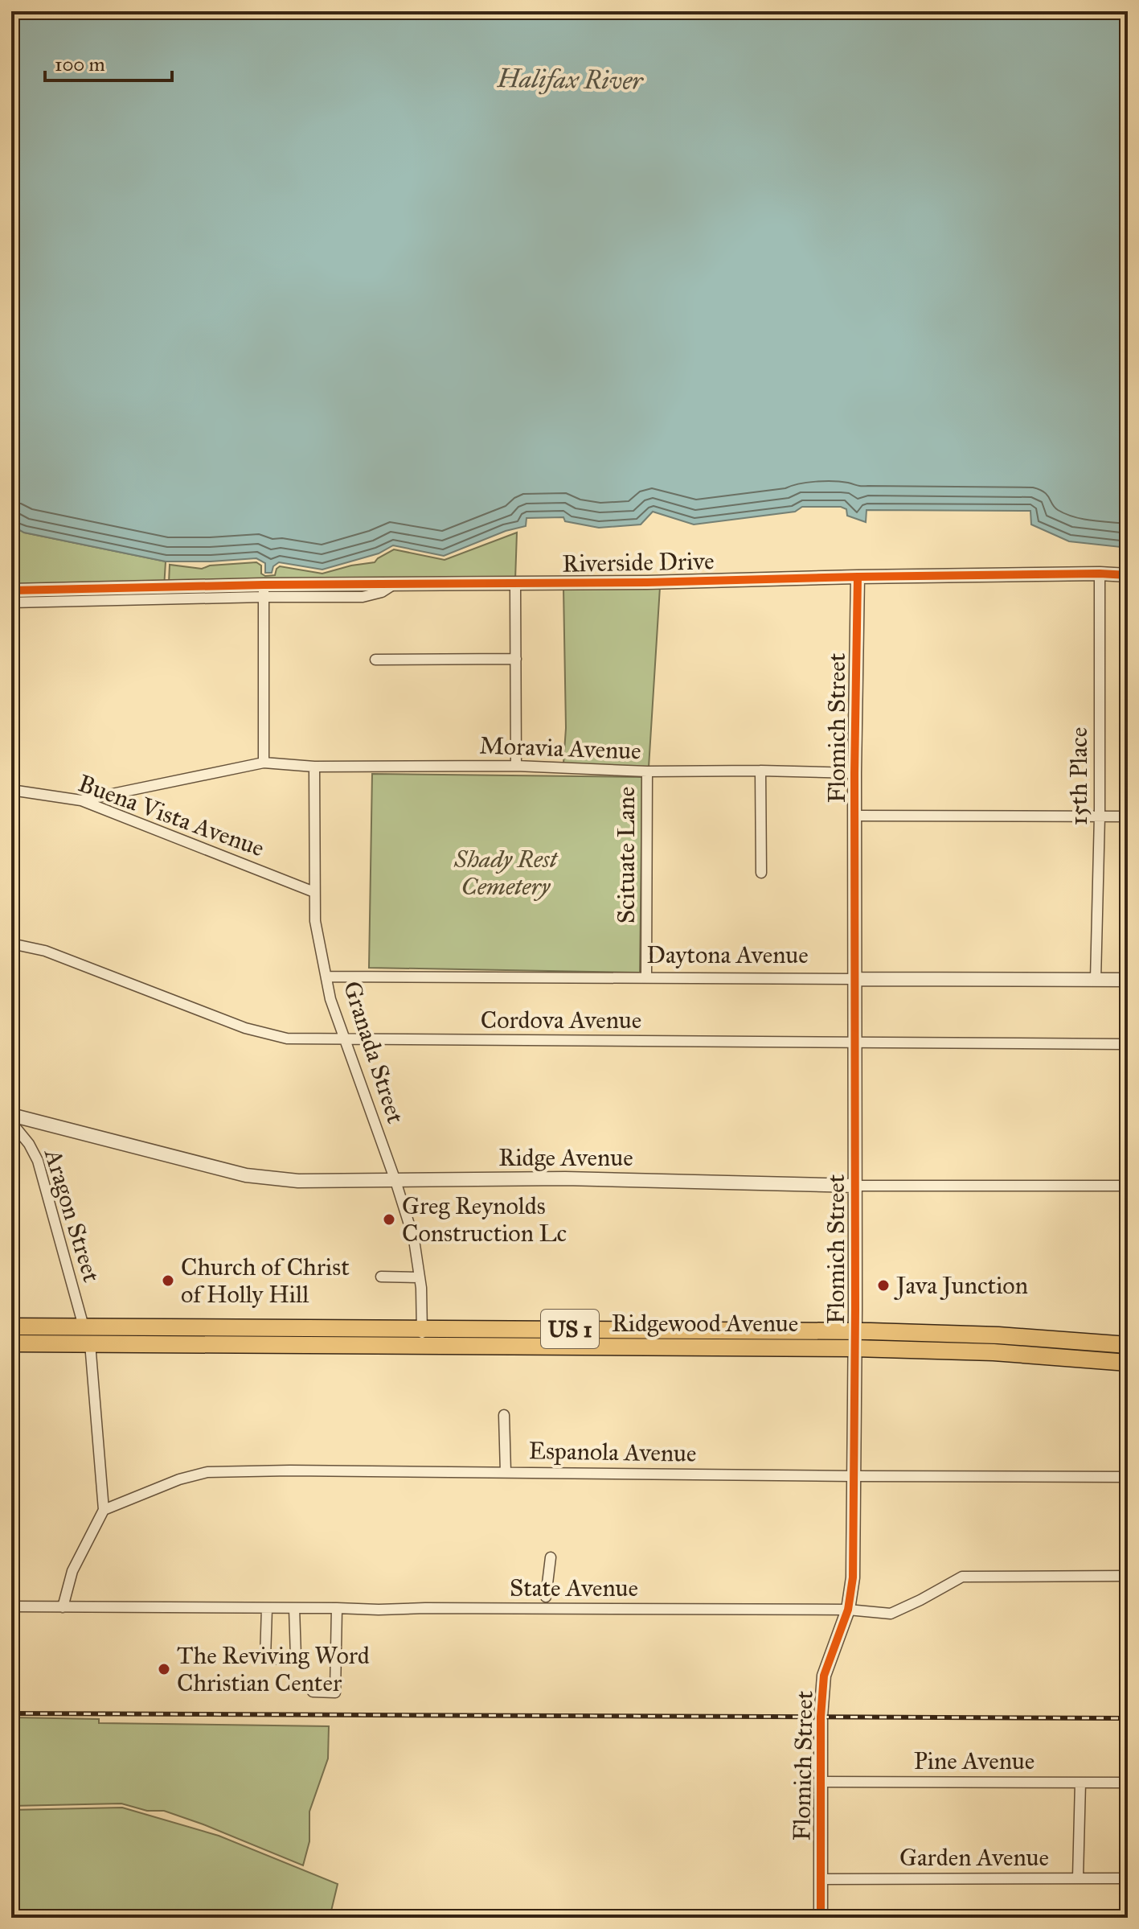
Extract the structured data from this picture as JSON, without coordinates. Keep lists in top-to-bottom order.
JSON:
{
  "streets": {
    "main road": ["Ridgewood Avenue", "US 1"],
    "street": [
      "Riverside Drive",
      "Flomich Street",
      "Moravia Avenue",
      "15th Place",
      "Buena Vista Avenue",
      "Scituate Lane",
      "Daytona Avenue",
      "Cordova Avenue",
      "Granada Street",
      "Ridge Avenue",
      "Aragon Street",
      "Espanola Avenue",
      "State Avenue",
      "Pine Avenue",
      "Garden Avenue"
    ]
  },
  "crossings": [
    ["Riverside Drive", "Flomich Street"],
    ["Riverside Drive", "15th Place"],
    ["Flomich Street", "Moravia Avenue"],
    ["Flomich Street", "Daytona Avenue"],
    ["Flomich Street", "Cordova Avenue"],
    ["Flomich Street", "Ridge Avenue"],
    ["Flomich Street", "Ridgewood Avenue"],
    ["Flomich Street", "Espanola Avenue"],
    ["Flomich Street", "State Avenue"],
    ["Flomich Street", "Pine Avenue"],
    ["Flomich Street", "Garden Avenue"],
    ["Moravia Avenue", "Buena Vista Avenue"],
    ["Moravia Avenue", "Scituate Lane"],
    ["Moravia Avenue", "Granada Street"],
    ["15th Place", "Daytona Avenue"],
    ["Buena Vista Avenue", "Granada Street"],
    ["Scituate Lane", "Daytona Avenue"],
    ["Daytona Avenue", "Granada Street"],
    ["Cordova Avenue", "Granada Street"],
    ["Granada Street", "Ridge Avenue"],
    ["Granada Street", "Ridgewood Avenue"],
    ["Aragon Street", "Ridgewood Avenue"]
  ],
  "water": ["Halifax River"],
  "parks": ["Shady Rest Cemetery"],
  "places": [
    "Greg Reynolds Construction Lc",
    "Church of Christ of Holly Hill",
    "Java Junction",
    "The Reviving Word Christian Center"
  ],
  "scale_bar": "100 m"
}
